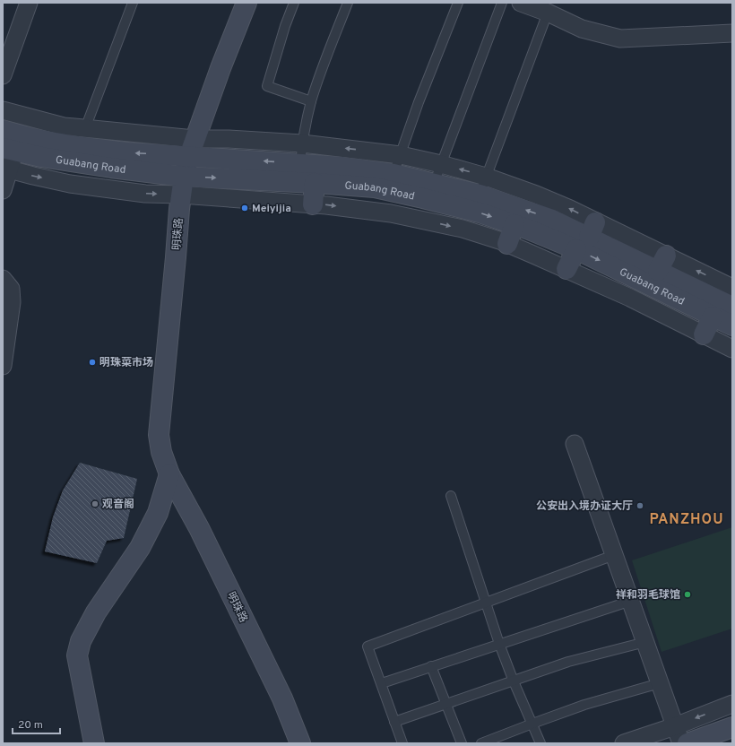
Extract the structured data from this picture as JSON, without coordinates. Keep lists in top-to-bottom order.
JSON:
{
  "streets": {
    "street": ["Guabang Road", "明珠路"]
  },
  "crossings": [
    ["Guabang Road", "明珠路"]
  ],
  "districts": ["PANZHOU"],
  "places": [
    "Meiyijia",
    "明珠菜市场",
    "观音阁",
    "公安出入境办证大厅",
    "祥和羽毛球馆"
  ],
  "scale_bar": "20 m"
}
